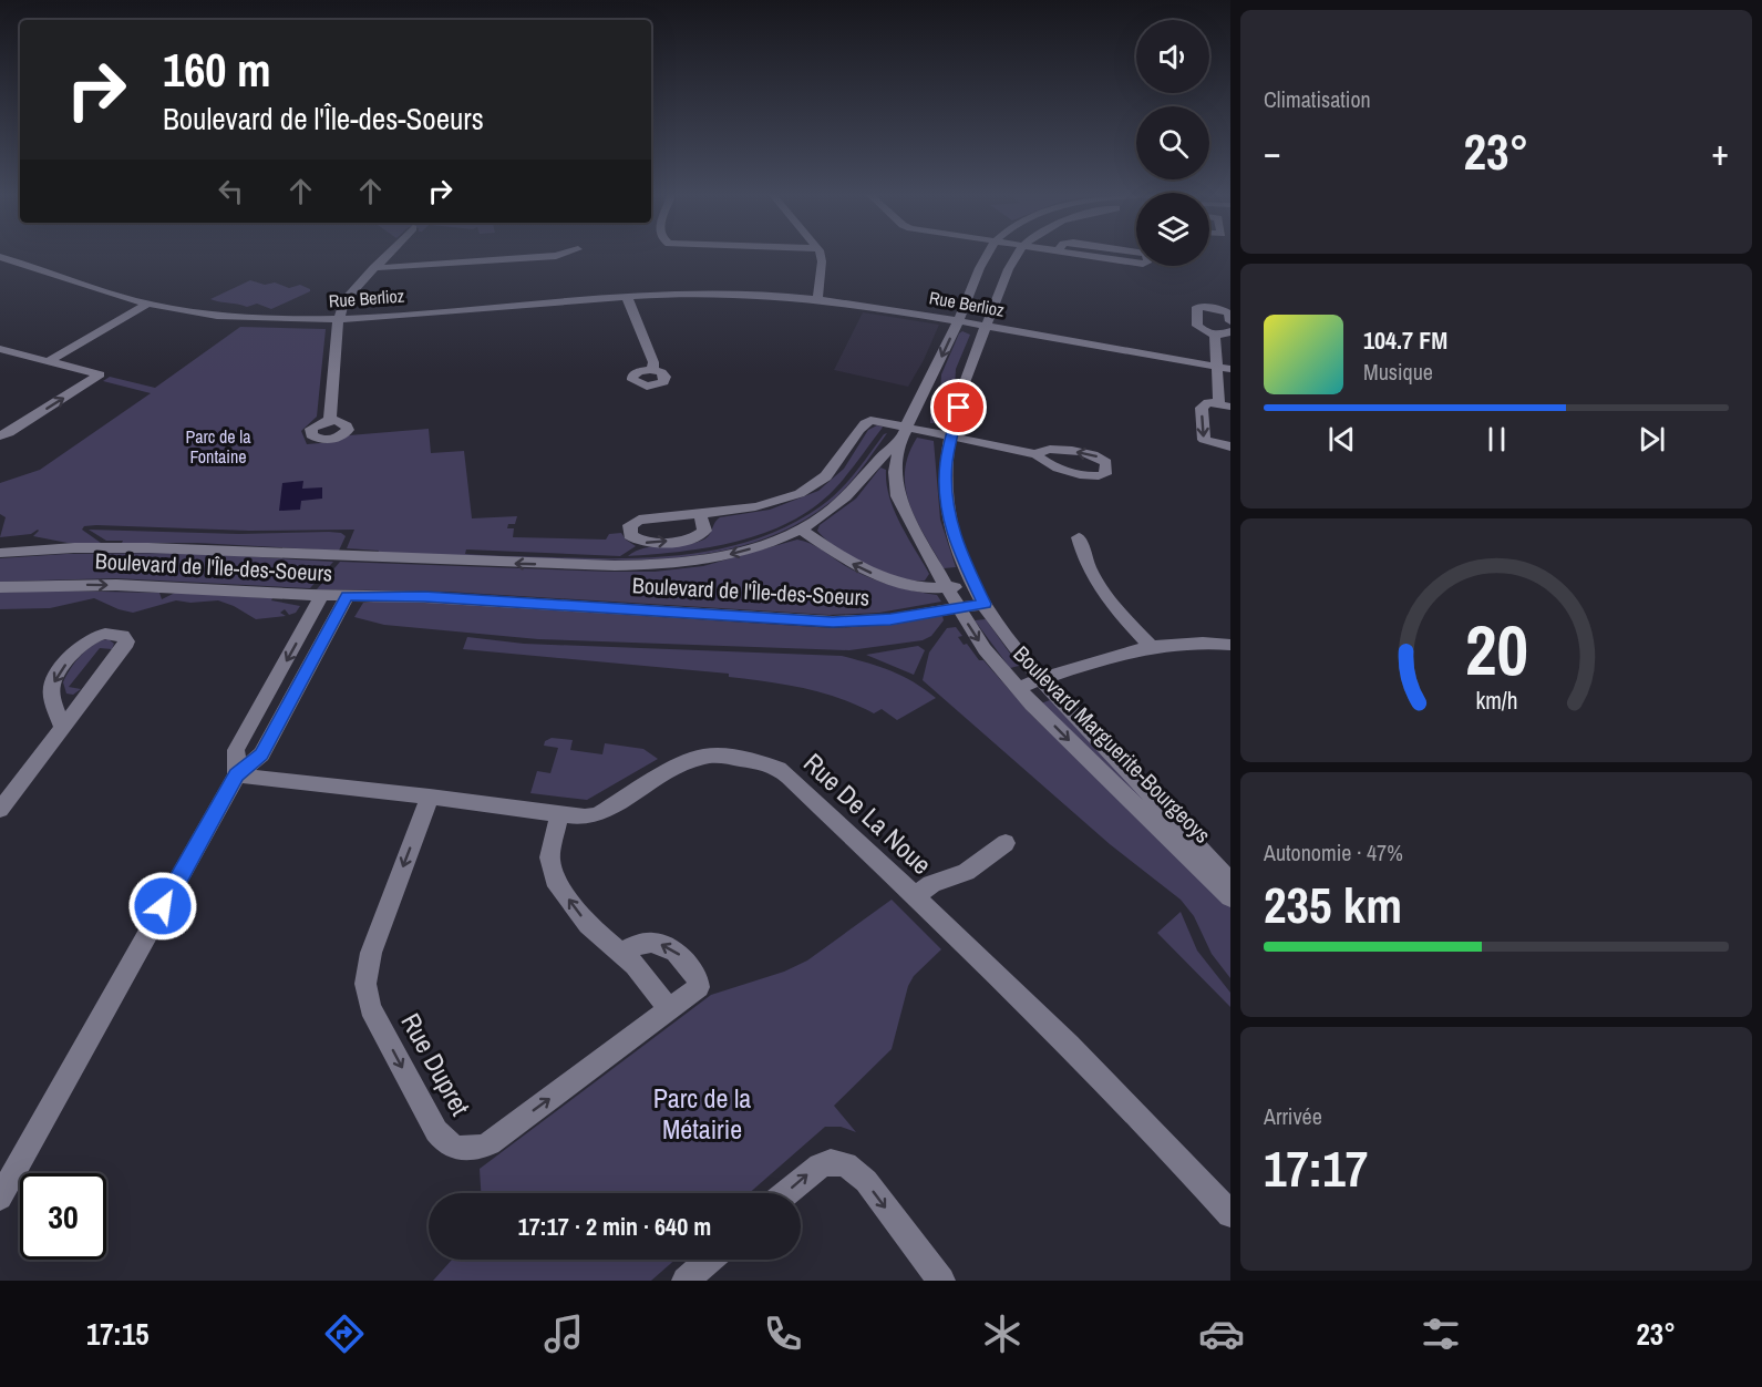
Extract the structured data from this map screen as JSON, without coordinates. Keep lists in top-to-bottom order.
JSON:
{
  "streets": {
    "street": [
      "Rue Berlioz",
      "Boulevard de l'Île-des-Soeurs",
      "Boulevard Marguerite-Bourgeoys",
      "Rue De La Noue",
      "Rue Dupret"
    ]
  },
  "crossings": [
    ["Rue Berlioz", "Boulevard de l'Île-des-Soeurs"],
    ["Boulevard de l'Île-des-Soeurs", "Boulevard Marguerite-Bourgeoys"],
    ["Rue De La Noue", "Rue Dupret"]
  ],
  "parks": ["Parc de la Fontaine", "Parc de la Métairie"],
  "page": {
    "tile": [
      "Climatisation",
      ["Autonomie · 47%", "235 km"],
      ["Arrivée", "17:17"]
    ],
    "turn": ["160 m", "Boulevard de l'Île-des-Soeurs"],
    "heat": ["−", "23°", "+"],
    "song": ["104.7 FM", "Musique"],
    "limit": "30",
    "trip": "17:17 · 2 min · 640 m",
    "tabs": ["17:15", "23°"],
    "gauge": ["20", "km/h"]
  }
}
